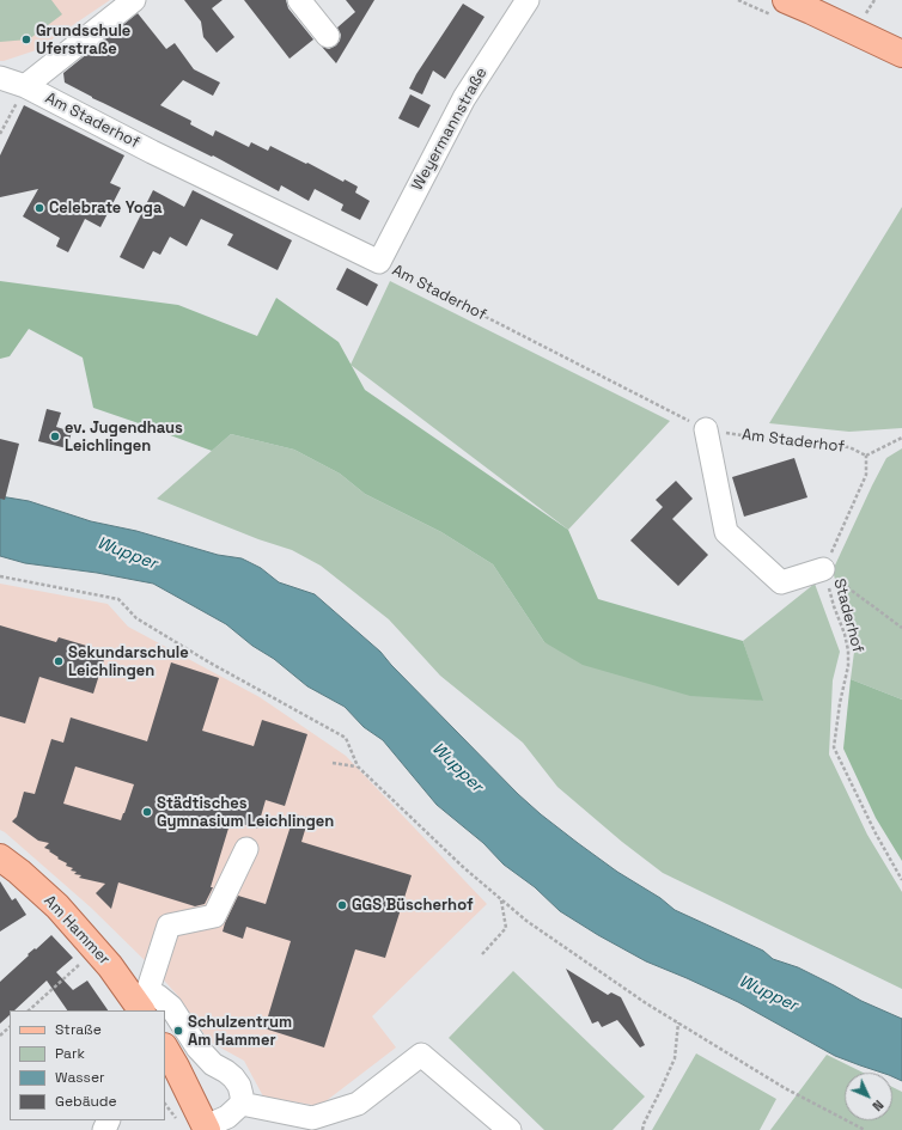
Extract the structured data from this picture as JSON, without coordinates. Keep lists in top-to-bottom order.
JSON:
{
  "streets": {
    "main road": ["Am Hammer"],
    "street": ["Am Staderhof", "Weyermannstraße"],
    "path": ["Staderhof"]
  },
  "crossings": [
    ["Am Staderhof", "Weyermannstraße"],
    ["Am Staderhof", "Staderhof"]
  ],
  "water": ["Wupper"],
  "places": [
    "Grundschule Uferstraße",
    "Celebrate Yoga",
    "ev. Jugendhaus Leichlingen",
    "Sekundarschule Leichlingen",
    "Städtisches Gymnasium Leichlingen",
    "GGS Büscherhof",
    "Schulzentrum Am Hammer"
  ],
  "legend": [
    "Straße",
    "Park",
    "Wasser",
    "Gebäude"
  ],
  "north": "bottom right"
}
